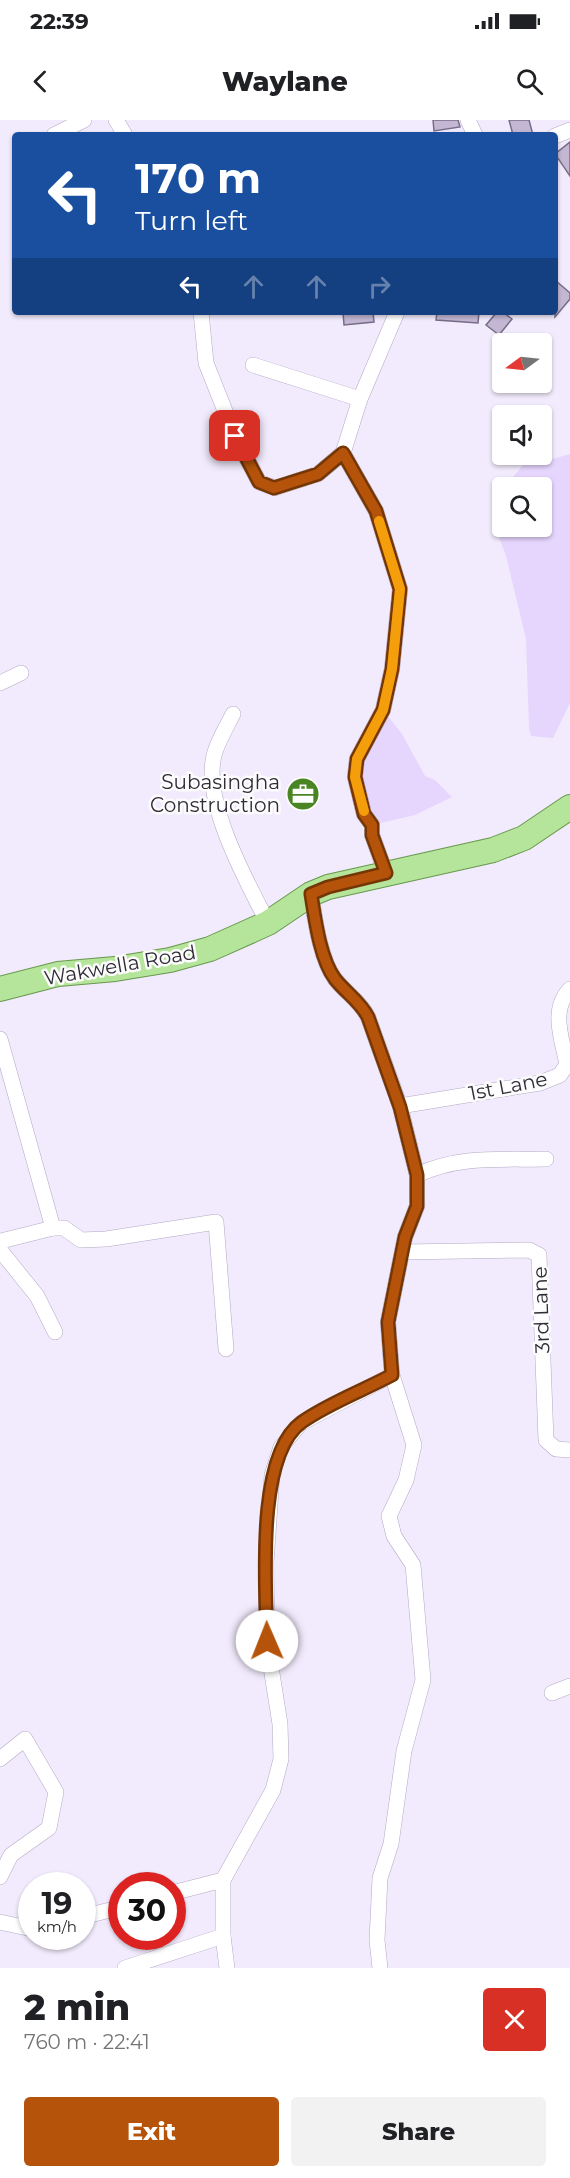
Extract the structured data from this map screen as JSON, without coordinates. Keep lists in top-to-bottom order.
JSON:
{
  "streets": {
    "main road": ["Wakwella Road"],
    "street": ["1st Lane", "3rd Lane"]
  },
  "places": {
    "office": ["Subasingha Construction"]
  },
  "north": "left",
  "page": {
    "status": "22:39",
    "header": "Waylane",
    "turn": ["170 m", "Turn left"],
    "speed": "19 km/h",
    "limit": "30",
    "heading": ["2 min", "760 m · 22:41"],
    "buttons": ["Exit", "Share"]
  }
}
